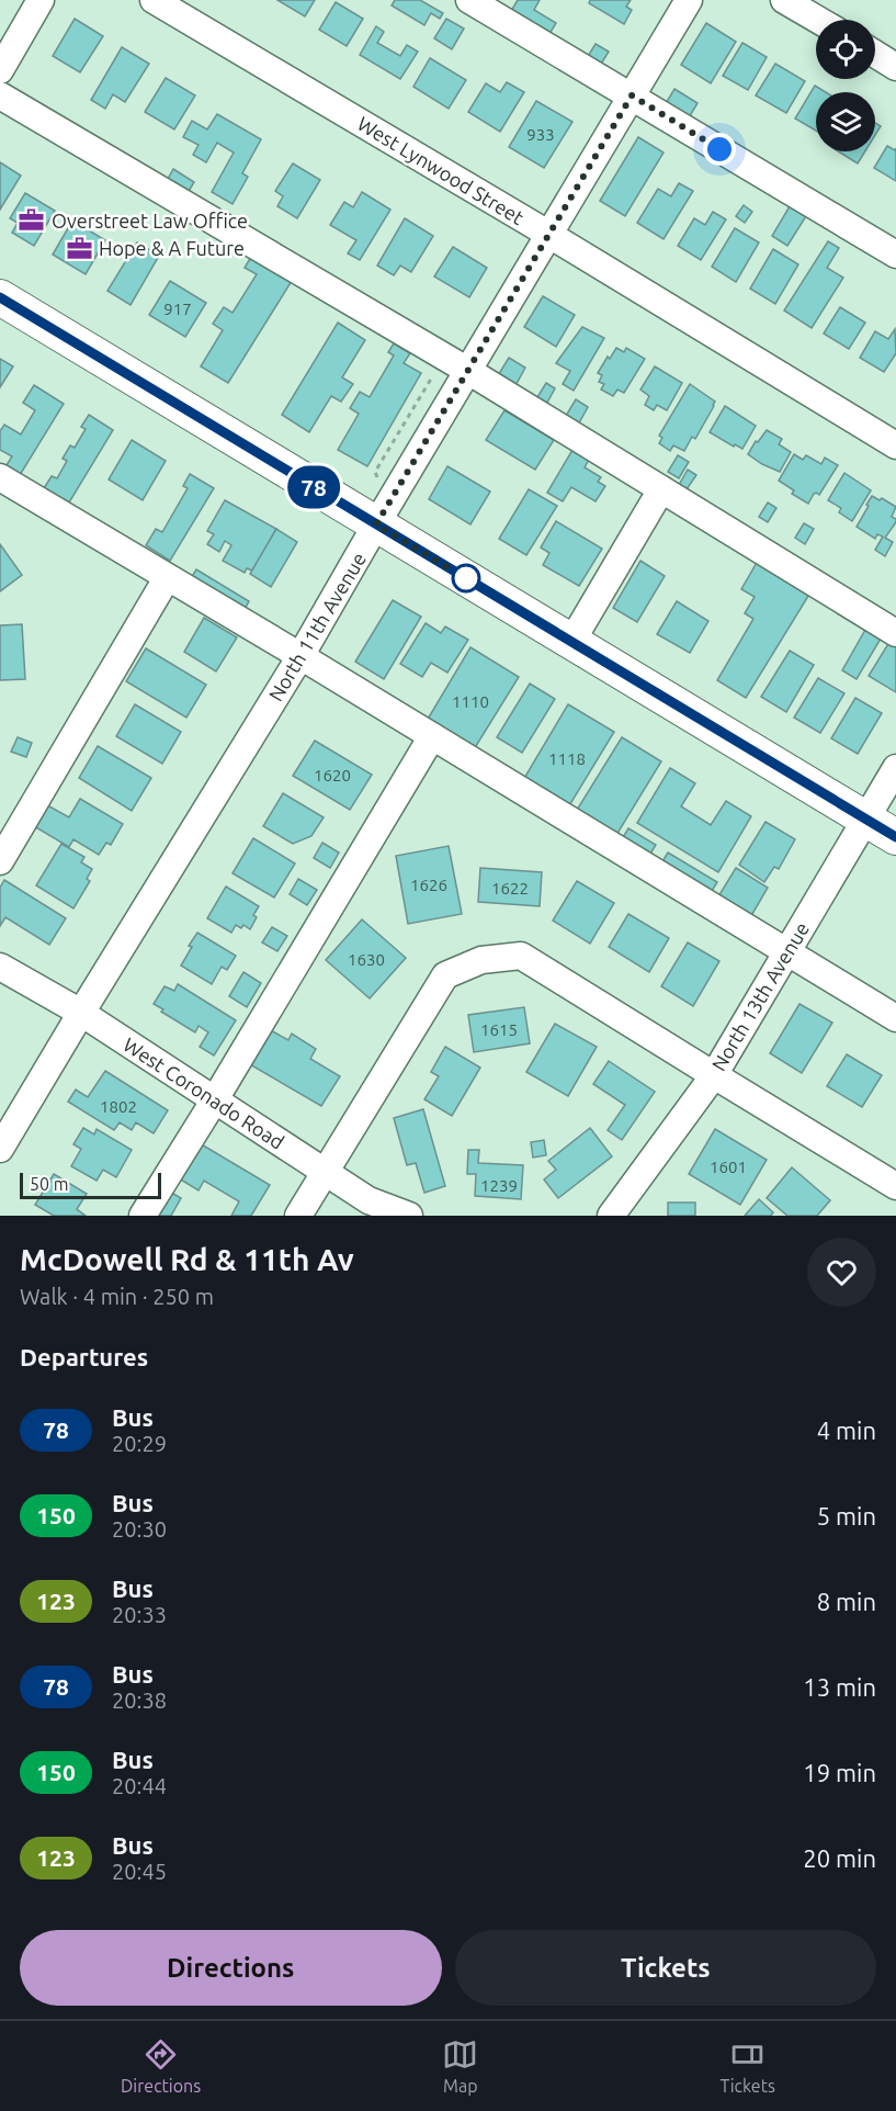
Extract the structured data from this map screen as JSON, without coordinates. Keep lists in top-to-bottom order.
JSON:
{
  "streets": {
    "street": [
      "West Lynwood Street",
      "North 11th Avenue",
      "North 13th Avenue",
      "West Coronado Road"
    ]
  },
  "crossings": [
    ["West Lynwood Street", "North 11th Avenue"],
    ["North 11th Avenue", "West Coronado Road"]
  ],
  "places": {
    "office": ["Overstreet Law Office", "Hope & A Future"]
  },
  "lines": ["bus line 78"],
  "house_numbers": [
    "933",
    "917",
    "1110",
    "1118",
    "1620",
    "1626",
    "1622",
    "1630",
    "1615",
    "1802",
    "1601",
    "1239"
  ],
  "scale_bar": "50 m",
  "page": {
    "on_map": "78",
    "scale": "50 m",
    "heading": [
      ["McDowell Rd & 11th Av", "Walk · 4 min · 250 m"],
      "Departures"
    ],
    "list": [
      {
        "mark": "78",
        "name": "Bus",
        "note": "20:29",
        "value": "4 min"
      },
      {
        "mark": "150",
        "name": "Bus",
        "note": "20:30",
        "value": "5 min"
      },
      {
        "mark": "123",
        "name": "Bus",
        "note": "20:33",
        "value": "8 min"
      },
      {
        "mark": "78",
        "name": "Bus",
        "note": "20:38",
        "value": "13 min"
      },
      {
        "mark": "150",
        "name": "Bus",
        "note": "20:44",
        "value": "19 min"
      },
      {
        "mark": "123",
        "name": "Bus",
        "note": "20:45",
        "value": "20 min"
      }
    ],
    "buttons": ["Directions", "Tickets"],
    "tabs": ["Directions", "Map", "Tickets"]
  }
}
